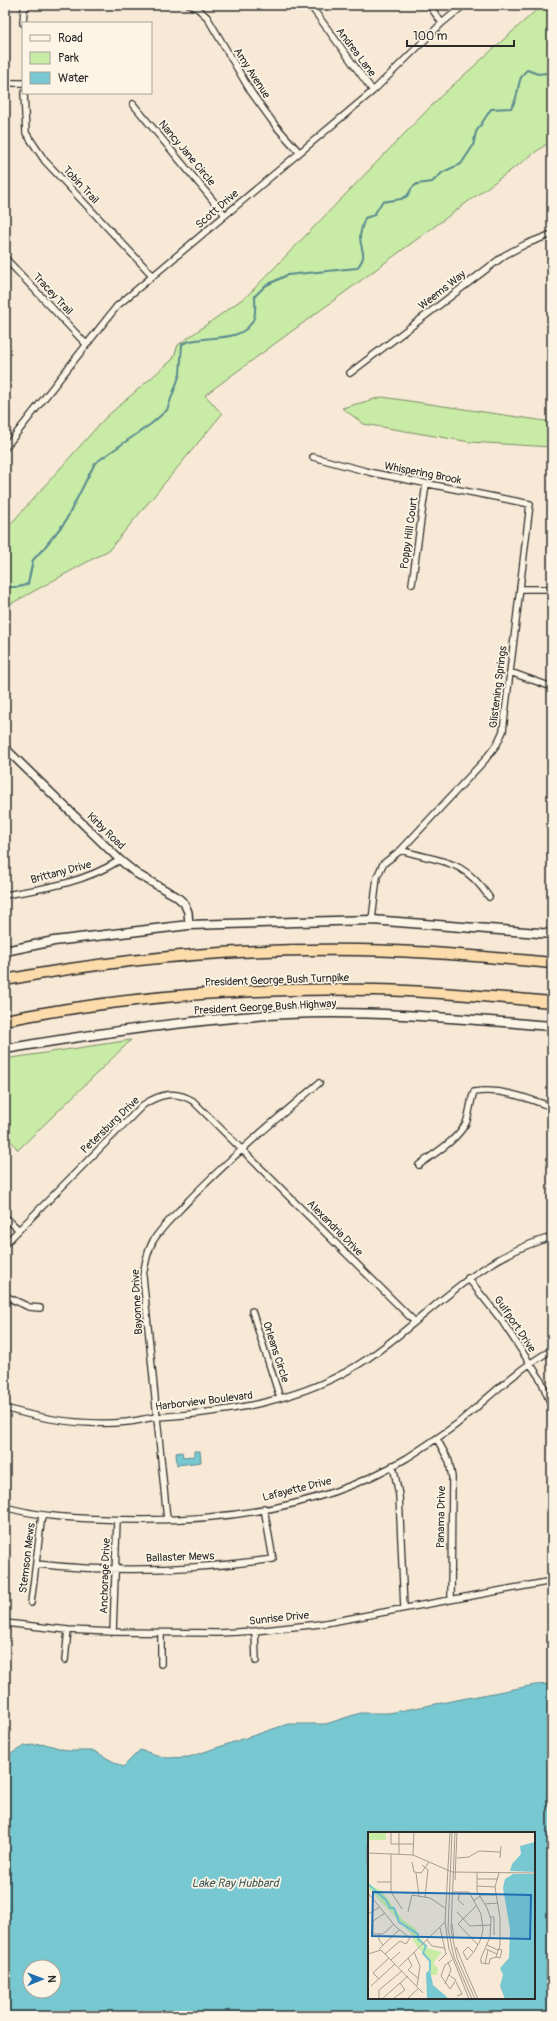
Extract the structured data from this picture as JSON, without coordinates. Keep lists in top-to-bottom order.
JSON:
{
  "streets": {
    "highway": ["President George Bush Turnpike"],
    "main road": ["President George Bush Highway"],
    "street": [
      "Andrea Lane",
      "Amy Avenue",
      "Nancy Jane Circle",
      "Tobin Trail",
      "Scott Drive",
      "Weems Way",
      "Tracey Trail",
      "Whispering Brook",
      "Poppy Hill Court",
      "Glistening Springs",
      "Kirby Road",
      "Brittany Drive",
      "Petersburg Drive",
      "Alexandria Drive",
      "Bayonne Drive",
      "Gulfport Drive",
      "Orleans Circle",
      "Harborview Boulevard",
      "Lafayette Drive",
      "Panama Drive",
      "Ballaster Mews",
      "Stemson Mews",
      "Anchorage Drive",
      "Sunrise Drive"
    ]
  },
  "crossings": [
    ["Andrea Lane", "Scott Drive"],
    ["Amy Avenue", "Scott Drive"],
    ["Nancy Jane Circle", "Scott Drive"],
    ["Tobin Trail", "Scott Drive"],
    ["Scott Drive", "Tracey Trail"],
    ["Whispering Brook", "Poppy Hill Court"],
    ["Whispering Brook", "Glistening Springs"],
    ["Kirby Road", "Brittany Drive"],
    ["Petersburg Drive", "Alexandria Drive"],
    ["Petersburg Drive", "Bayonne Drive"],
    ["Alexandria Drive", "Bayonne Drive"],
    ["Alexandria Drive", "Harborview Boulevard"],
    ["Bayonne Drive", "Harborview Boulevard"],
    ["Bayonne Drive", "Lafayette Drive"],
    ["Gulfport Drive", "Harborview Boulevard"],
    ["Gulfport Drive", "Lafayette Drive"],
    ["Orleans Circle", "Harborview Boulevard"],
    ["Lafayette Drive", "Panama Drive"],
    ["Lafayette Drive", "Ballaster Mews"],
    ["Lafayette Drive", "Stemson Mews"],
    ["Lafayette Drive", "Anchorage Drive"],
    ["Panama Drive", "Sunrise Drive"],
    ["Ballaster Mews", "Stemson Mews"],
    ["Ballaster Mews", "Anchorage Drive"],
    ["Anchorage Drive", "Sunrise Drive"]
  ],
  "water": ["Lake Ray Hubbard"],
  "legend": ["Road", "Park", "Water"],
  "scale_bar": "100 m",
  "north": "right"
}
